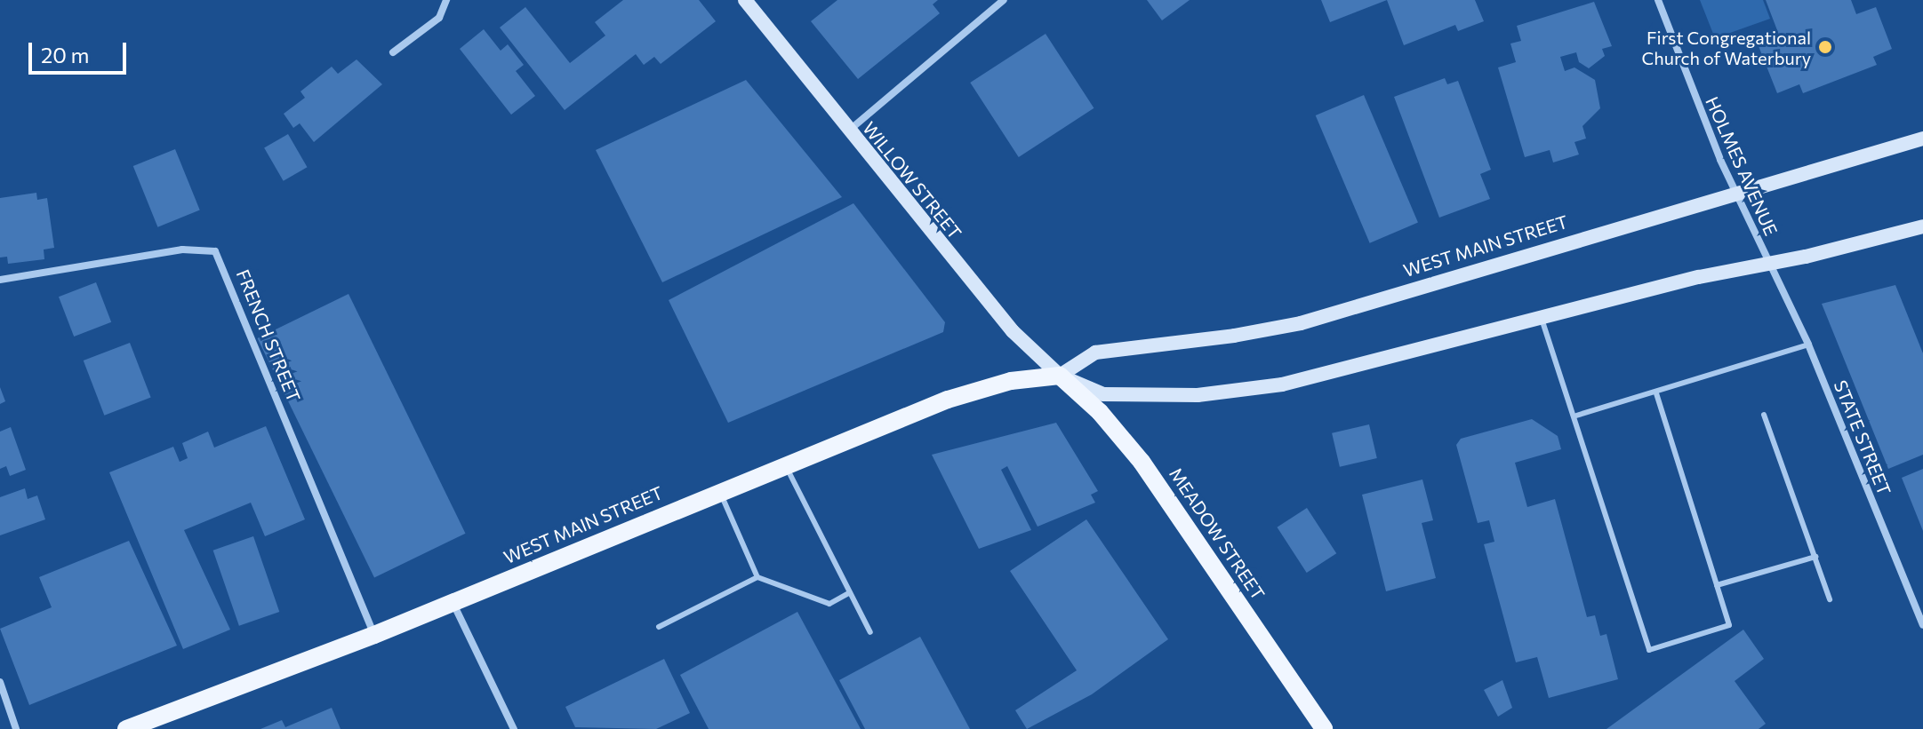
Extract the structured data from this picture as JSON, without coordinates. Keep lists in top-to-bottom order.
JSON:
{
  "streets": {
    "main road": ["WILLOW STREET", "WEST MAIN STREET", "MEADOW STREET"],
    "street": ["HOLMES AVENUE", "FRENCH STREET", "STATE STREET"]
  },
  "crossings": [
    ["HOLMES AVENUE", "WEST MAIN STREET"],
    ["HOLMES AVENUE", "STATE STREET"],
    ["WILLOW STREET", "WEST MAIN STREET"],
    ["WILLOW STREET", "MEADOW STREET"],
    ["WEST MAIN STREET", "FRENCH STREET"],
    ["WEST MAIN STREET", "MEADOW STREET"]
  ],
  "places": ["First Congregational Church of Waterbury"],
  "scale_bar": "20 m"
}
